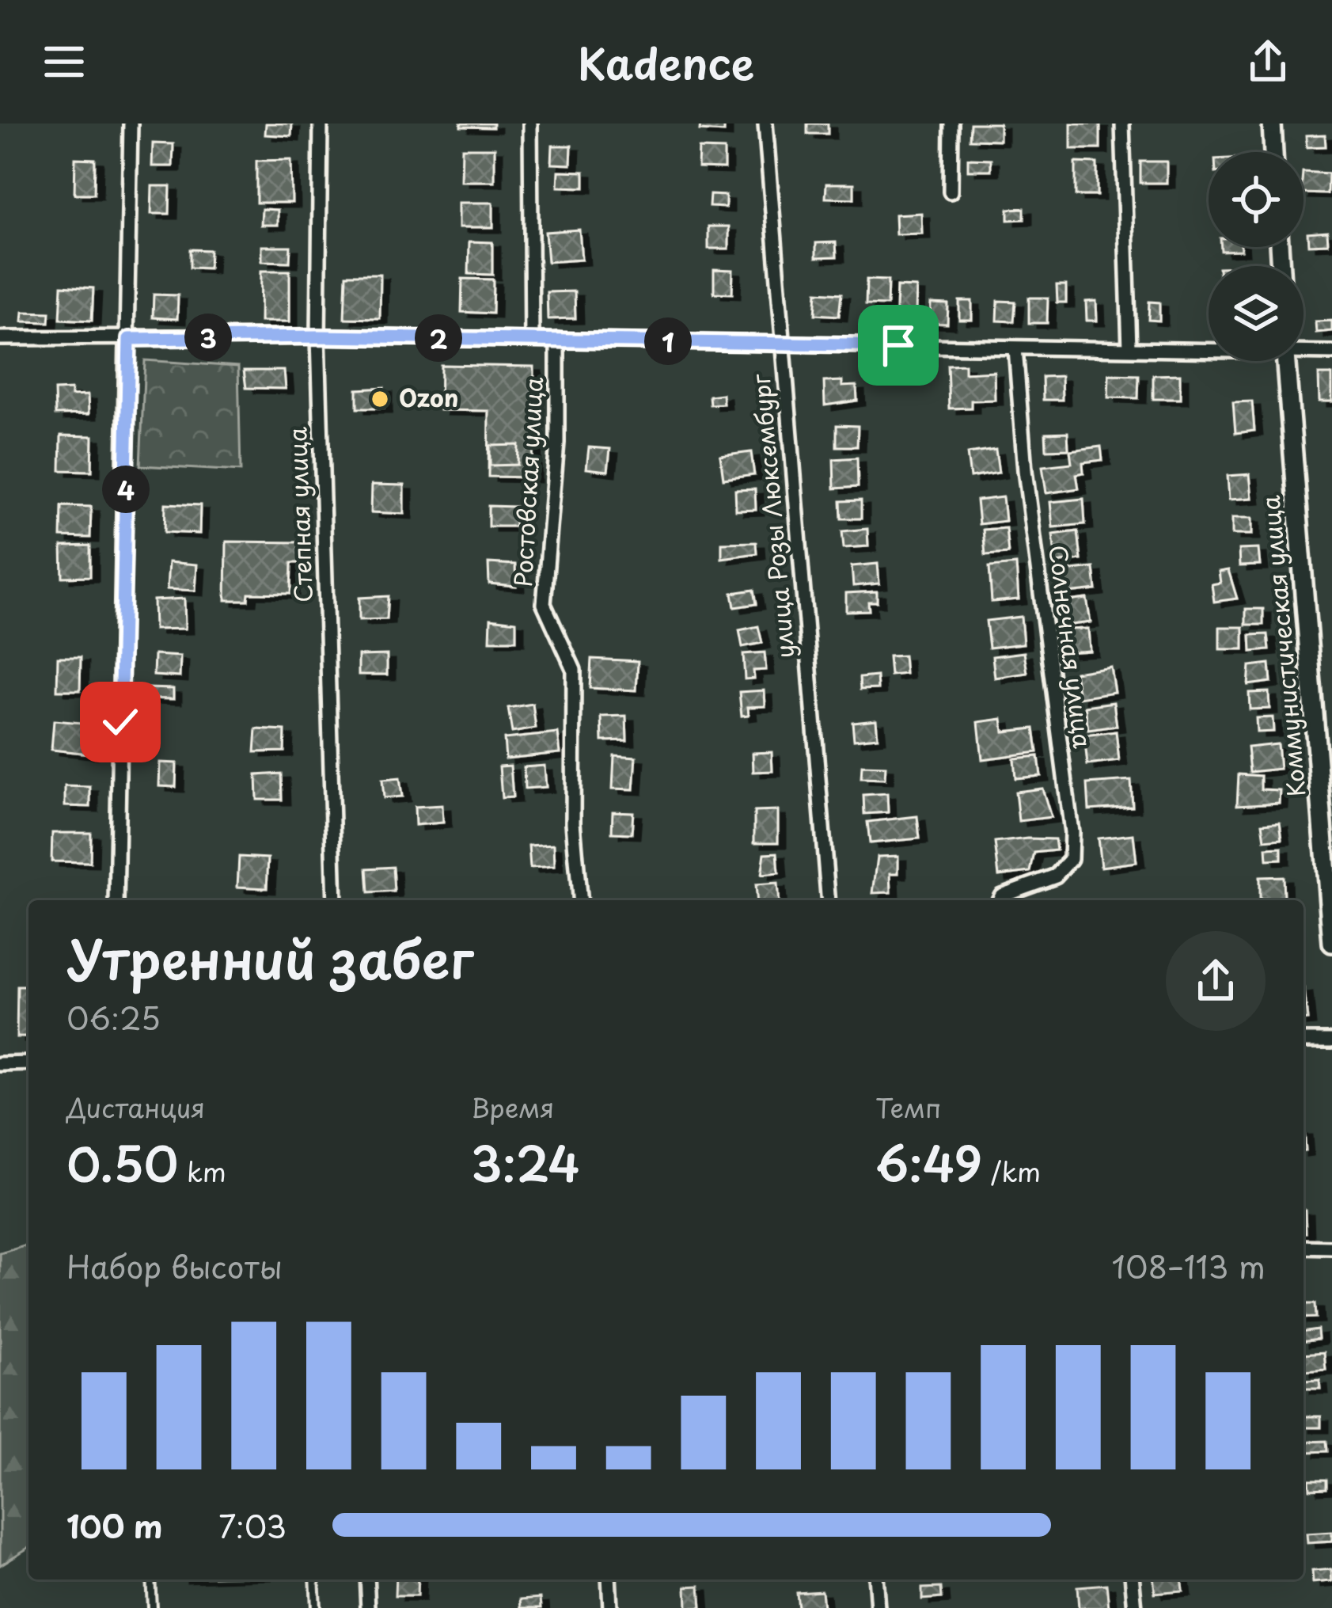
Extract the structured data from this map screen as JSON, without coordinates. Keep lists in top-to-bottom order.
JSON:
{
  "streets": {
    "main road": ["Коммунистическая улица"],
    "street": [
      "Ростовская улица",
      "Степная улица",
      "улица Розы Люксембург",
      "Солнечная улица"
    ]
  },
  "places": ["Ozon"],
  "page": {
    "header": "Kadence",
    "pins": [
      "3",
      "2",
      "1",
      "4"
    ],
    "heading": ["Утренний забег", "06:25"],
    "stats": [
      ["Дистанция", "0.50 km"],
      ["Время", "3:24"],
      ["Темп", "6:49 /km"]
    ],
    "chart": ["Набор высоты", "108–113 m"],
    "list": [
      {
        "name": "100 m",
        "note": "7:03"
      }
    ]
  }
}
